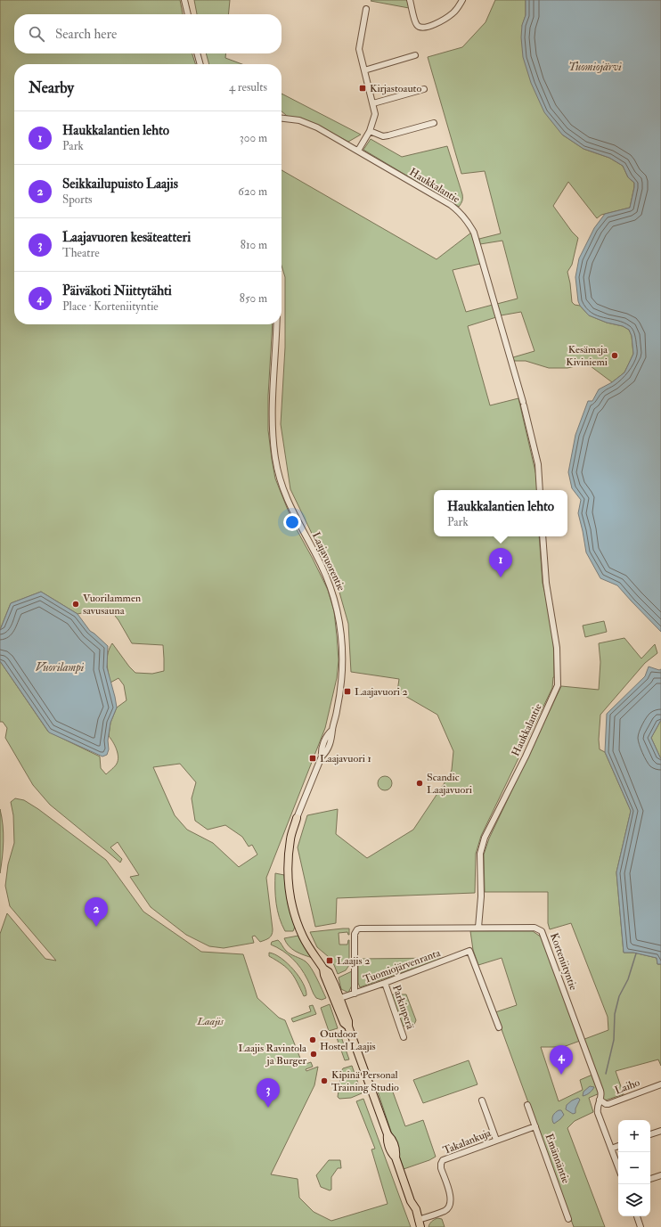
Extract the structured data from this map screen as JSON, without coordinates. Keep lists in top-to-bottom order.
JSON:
{
  "streets": {
    "main road": ["Laajavuorentie"],
    "street": [
      "Haukkalantie",
      "Korteniityntie",
      "Tuomiojärvenranta",
      "Parkinperä",
      "Laiho",
      "Takalankuja",
      "Emännäntie"
    ]
  },
  "crossings": [
    ["Haukkalantie", "Korteniityntie"],
    ["Laajavuorentie", "Tuomiojärvenranta"],
    ["Laajavuorentie", "Takalankuja"],
    ["Korteniityntie", "Tuomiojärvenranta"],
    ["Korteniityntie", "Laiho"],
    ["Tuomiojärvenranta", "Parkinperä"],
    ["Takalankuja", "Emännäntie"]
  ],
  "water": ["Tuomiojärvi", "Vuorilampi"],
  "parks": ["Laajis"],
  "places": {
    "transit": [
      "Kirjastoauto",
      "Laajavuori 2",
      "Laajavuori 1",
      "Laajis 2"
    ],
    "other": [
      "Kesämaja Kiviniemi",
      "Vuorilammen savusauna",
      "Scandic Laajavuori",
      "Outdoor Hostel Laajis",
      "Laajis Ravintola ja Burger",
      "Kipinä Personal Training Studio"
    ]
  },
  "page": {
    "search": "Search here",
    "heading": ["Nearby", "4 results"],
    "list": [
      {
        "mark": "1",
        "name": "Haukkalantien lehto",
        "note": "Park",
        "value": "300 m"
      },
      {
        "mark": "2",
        "name": "Seikkailupuisto Laajis",
        "note": "Sports",
        "value": "620 m"
      },
      {
        "mark": "3",
        "name": "Laajavuoren kesäteatteri",
        "note": "Theatre",
        "value": "810 m"
      },
      {
        "mark": "4",
        "name": "Päiväkoti Niittytähti",
        "note": "Place · Korteniityntie",
        "value": "850 m"
      }
    ],
    "popup": ["Haukkalantien lehto", "Park"],
    "pins": [
      "1",
      "2",
      "4",
      "3"
    ],
    "map_buttons": ["+", "−"]
  }
}
